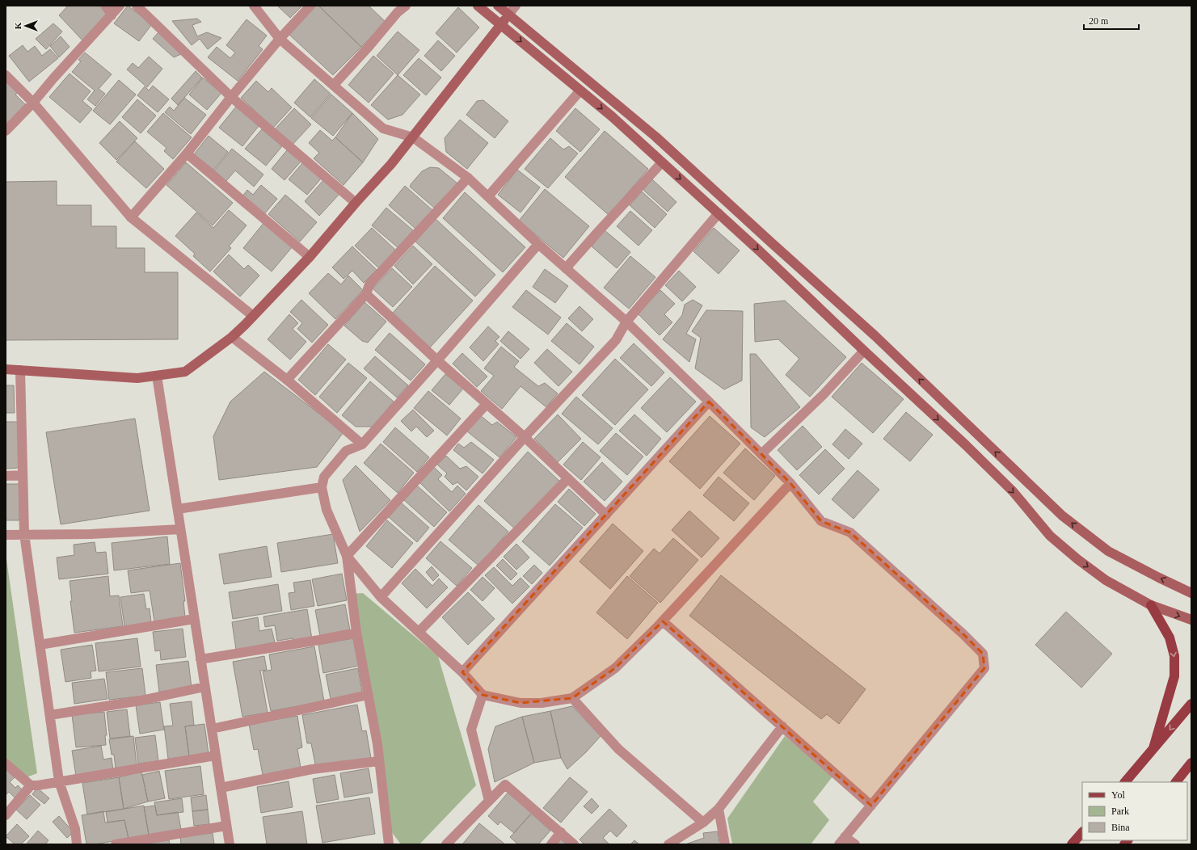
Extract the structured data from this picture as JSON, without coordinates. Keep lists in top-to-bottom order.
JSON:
{
  "legend": ["Yol", "Park", "Bina"],
  "scale_bar": "20 m",
  "north": "left"
}
